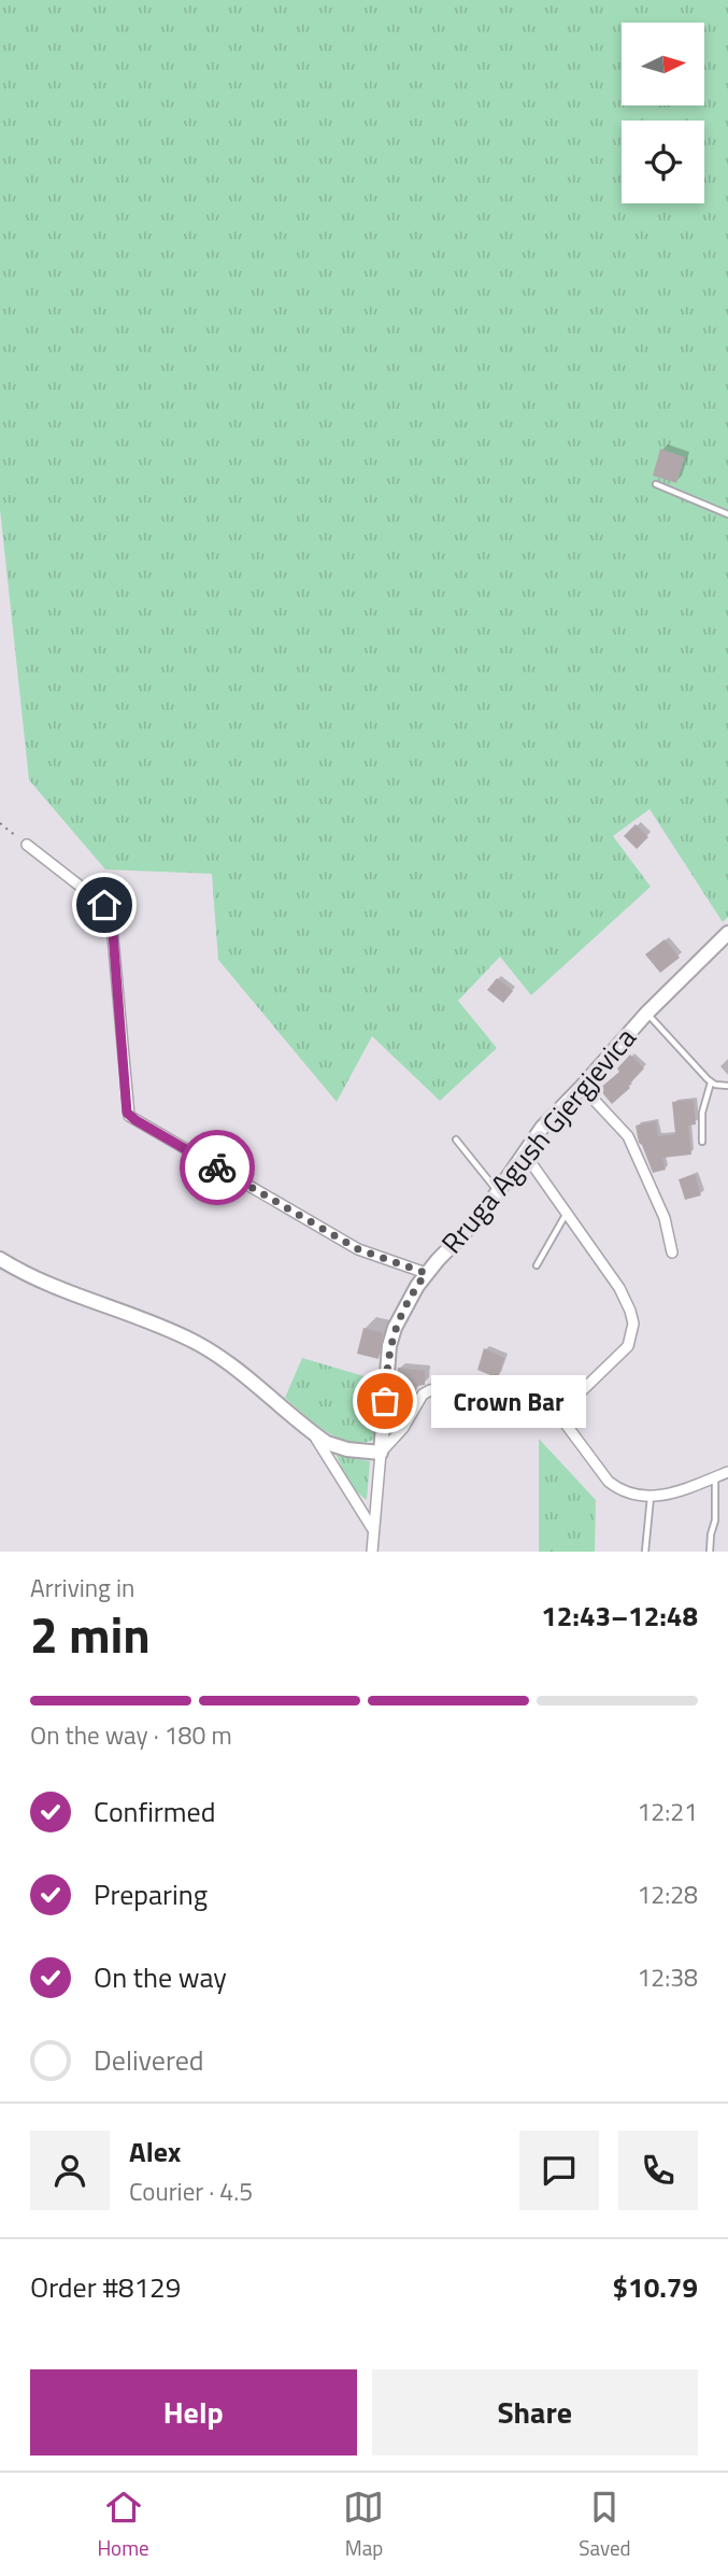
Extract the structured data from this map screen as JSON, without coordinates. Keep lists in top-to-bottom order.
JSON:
{
  "streets": {
    "main road": ["Rruga Agush Gjergjevica"]
  },
  "places": ["Crown Bar"],
  "north": "right",
  "page": {
    "bubble": "Crown Bar",
    "heading": ["2 min", "Arriving in", "12:43–12:48"],
    "panel": [
      "Alex",
      "Courier · 4.5",
      "Order #8129",
      "$10.79"
    ],
    "bar": "On the way · 180 m",
    "list": [
      ["Confirmed", "12:21"],
      ["Preparing", "12:28"],
      ["On the way", "12:38"],
      "Delivered"
    ],
    "buttons": ["Help", "Share"],
    "tabs": ["Home", "Map", "Saved"]
  }
}
